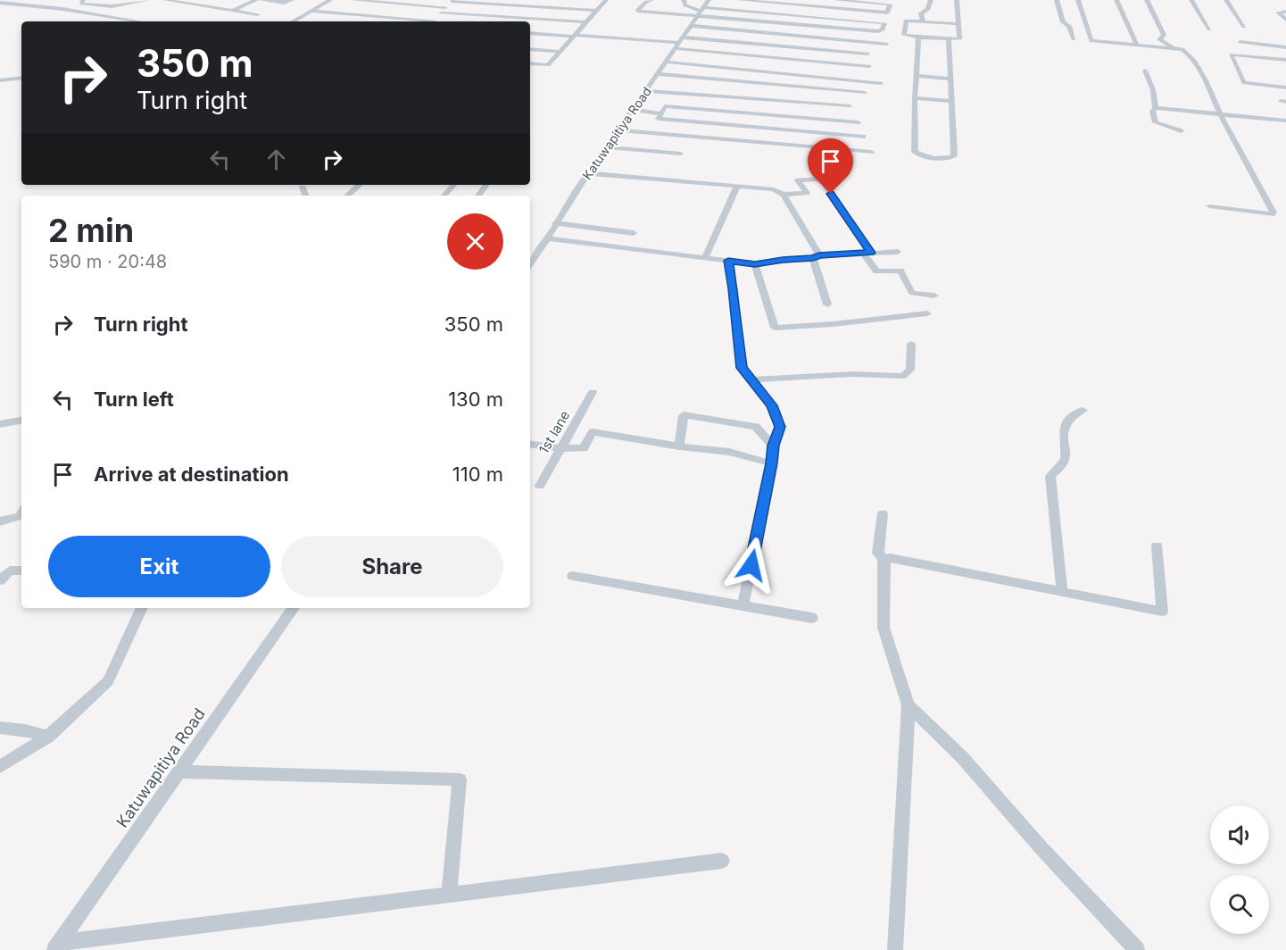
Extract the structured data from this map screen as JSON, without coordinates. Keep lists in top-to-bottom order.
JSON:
{
  "streets": {
    "street": ["Katuwapitiya Road", "1st lane"]
  },
  "page": {
    "turn": ["350 m", "Turn right"],
    "heading": ["2 min", "590 m · 20:48"],
    "list": [
      {
        "name": "Turn right",
        "value": "350 m"
      },
      {
        "name": "Turn left",
        "value": "130 m"
      },
      {
        "name": "Arrive at destination",
        "value": "110 m"
      }
    ],
    "buttons": ["Exit", "Share"]
  }
}
